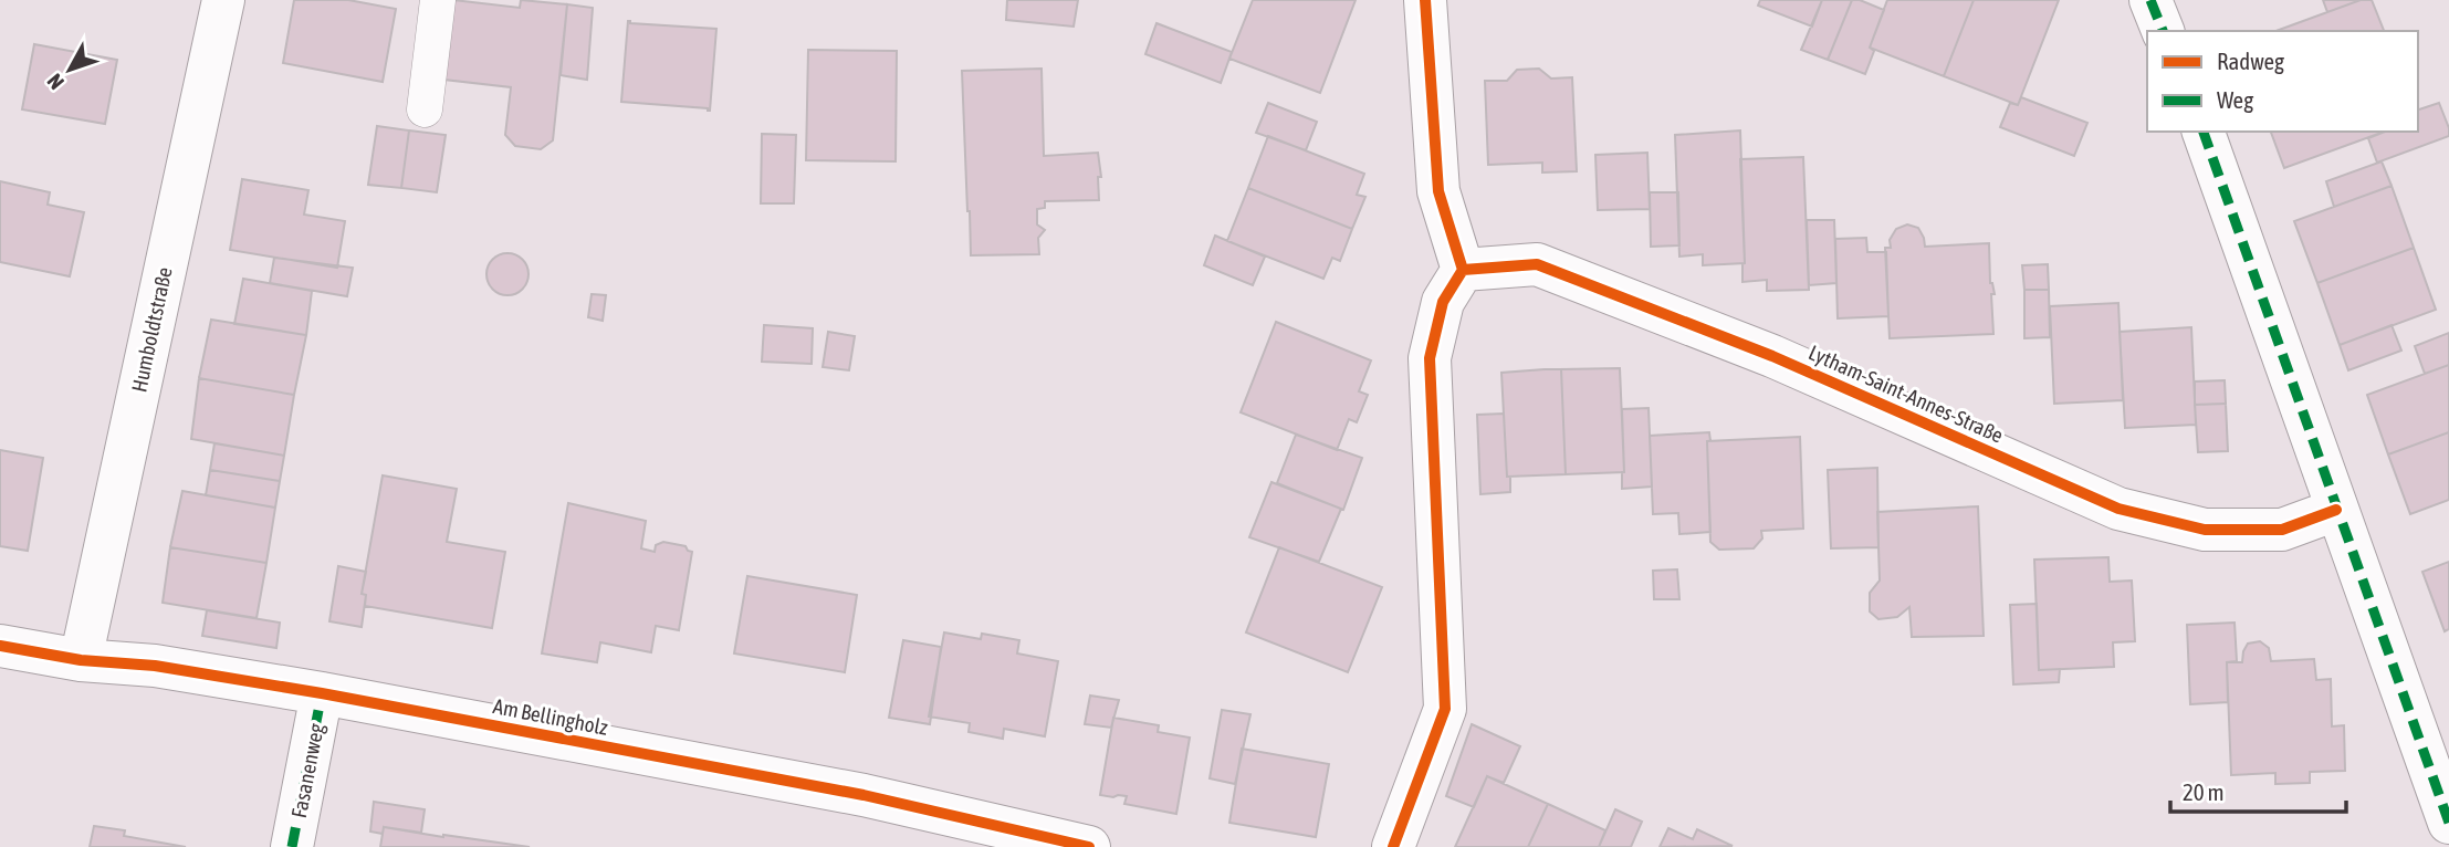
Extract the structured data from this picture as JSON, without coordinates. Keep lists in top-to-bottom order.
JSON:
{
  "streets": {
    "street": [
      "Humboldtstraße",
      "Lytham-Saint-Annes-Straße",
      "Am Bellingholz",
      "Fasanenweg"
    ]
  },
  "crossings": [
    ["Humboldtstraße", "Am Bellingholz"],
    ["Am Bellingholz", "Fasanenweg"]
  ],
  "legend": ["Radweg", "Weg"],
  "scale_bar": "20 m",
  "north": "bottom left"
}
